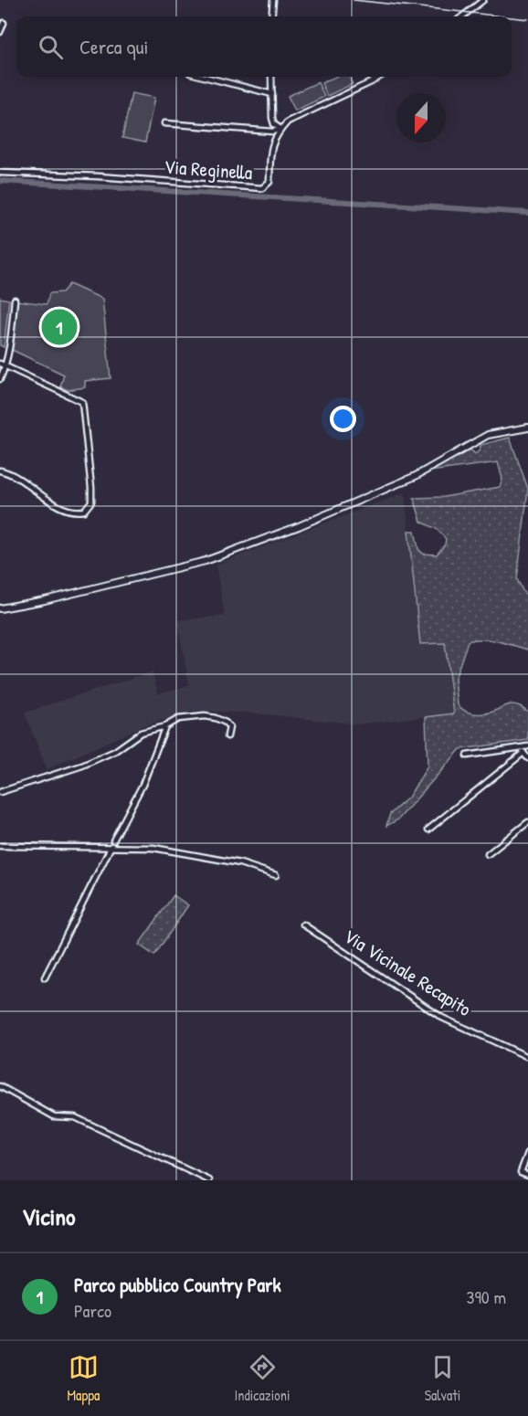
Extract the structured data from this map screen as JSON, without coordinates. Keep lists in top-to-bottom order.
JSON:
{
  "streets": {
    "street": ["Via Reginella", "Via Vicinale Recapito"]
  },
  "north": "bottom",
  "page": {
    "search": "Cerca qui",
    "pins": "1",
    "heading": "Vicino",
    "list": [
      {
        "mark": "1",
        "name": "Parco pubblico Country Park",
        "note": "Parco",
        "value": "390 m"
      }
    ],
    "nav": ["Mappa", "Indicazioni", "Salvati"]
  }
}
